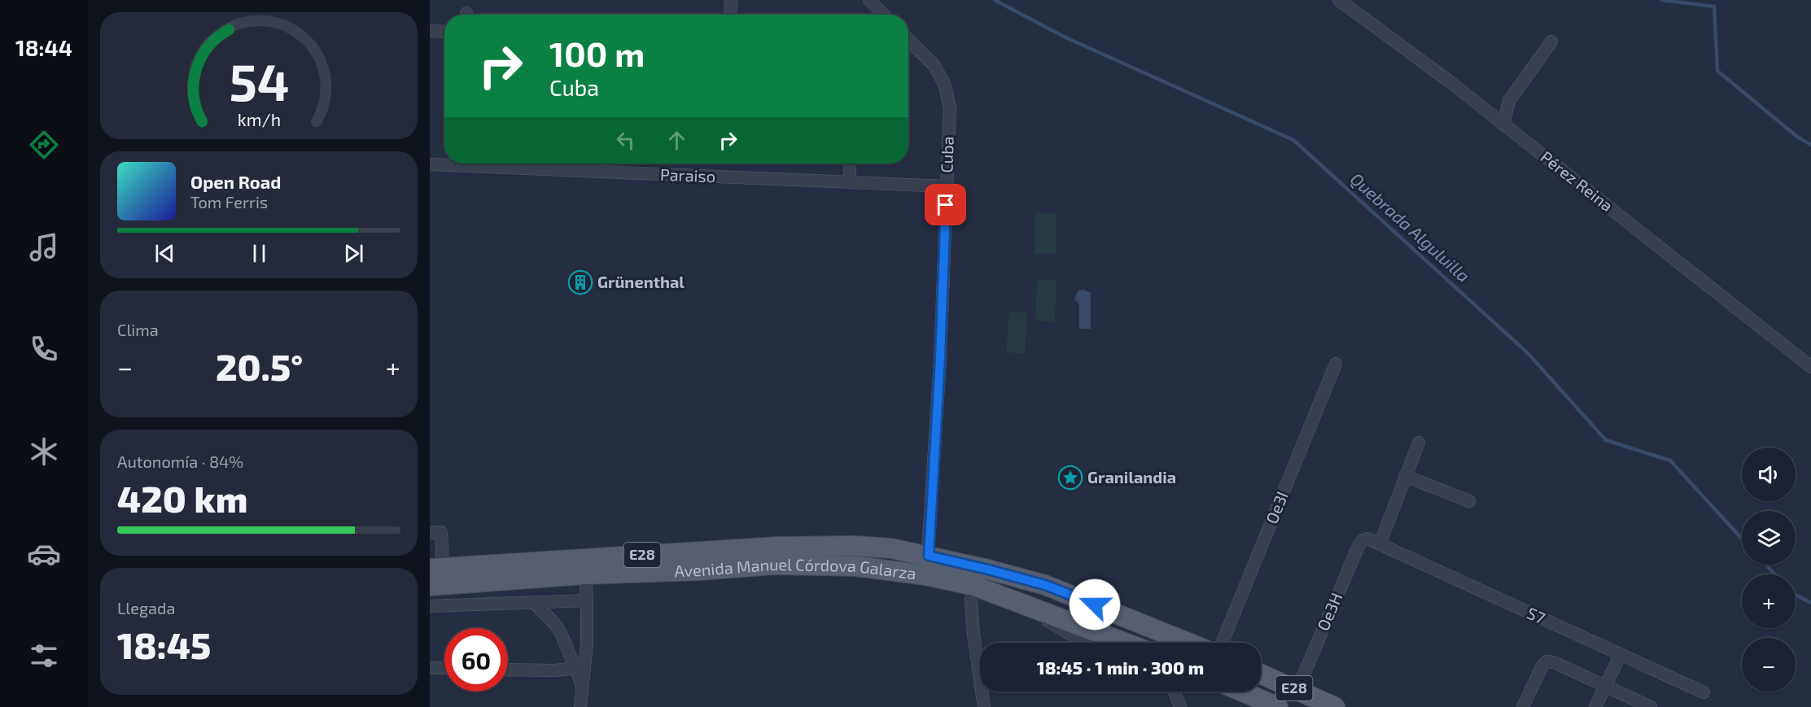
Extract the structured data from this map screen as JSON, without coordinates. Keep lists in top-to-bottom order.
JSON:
{
  "streets": {
    "main road": ["E28", "Avenida Manuel Córdova Galarza"],
    "street": [
      "Cuba",
      "Paraiso",
      "Pérez Reina",
      "Oe3I",
      "Oe3H",
      "S7"
    ]
  },
  "crossings": [
    ["Cuba", "Paraiso"],
    ["Cuba", "Avenida Manuel Córdova Galarza"],
    ["E28", "Oe3H"],
    ["Oe3H", "S7"]
  ],
  "water": ["Quebrada Alguluilla"],
  "places": {
    "building": ["Grünenthal"],
    "place": ["Granilandia"]
  },
  "page": {
    "tabs": "18:44",
    "turn": ["100 m", "Cuba"],
    "song": ["Open Road", "Tom Ferris"],
    "tile": [
      "Clima",
      ["Autonomía · 84%", "420 km"],
      ["Llegada", "18:45"]
    ],
    "heat": ["−", "20.5°", "+"],
    "map_buttons": ["+", "−"],
    "limit": "60",
    "trip": "18:45 · 1 min · 300 m",
    "gauge": ["54", "km/h"]
  }
}
